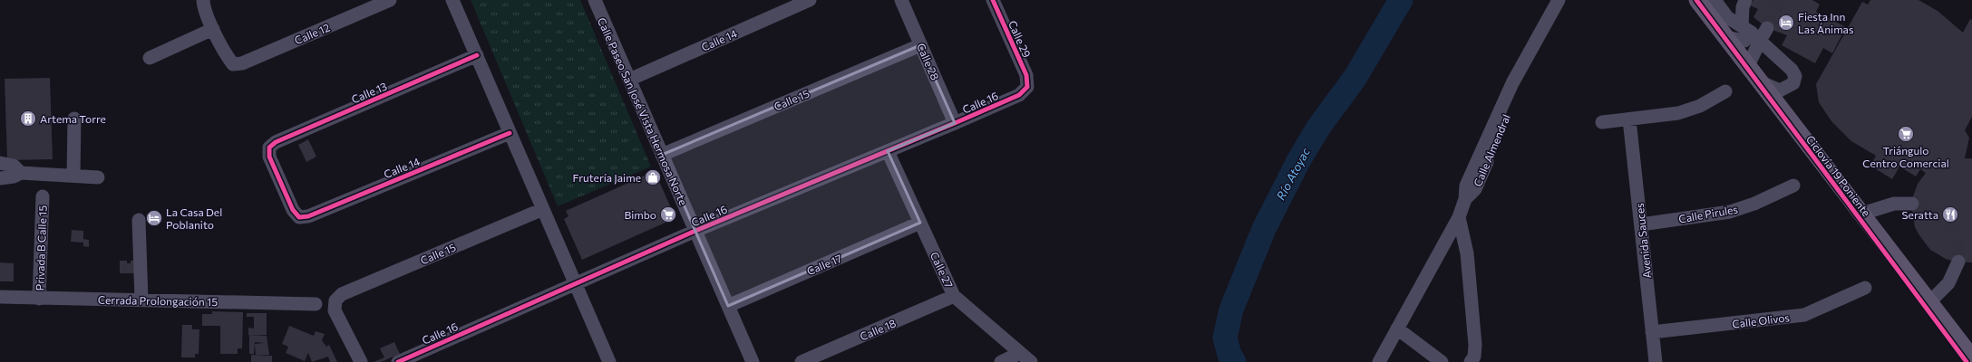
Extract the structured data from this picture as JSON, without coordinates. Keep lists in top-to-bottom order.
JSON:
{
  "streets": {
    "street": [
      "Calle 12",
      "Calle 29",
      "Calle 14",
      "Calle 28",
      "Calle 13",
      "Calle 15",
      "Calle 16",
      "Calle Paseo San José Vista Hermosa Norte",
      "Calle Almendral",
      "Calle Pirules",
      "Avenida Sauces",
      "Privada B Calle 15",
      "Calle 17",
      "Calle 27",
      "Cerrada Prolongación 15",
      "Calle Olivos",
      "Calle 18"
    ],
    "cycle path": ["Ciclovía 19 Poniente"]
  },
  "crossings": [
    ["Calle 29", "Calle 16"],
    ["Calle 14", "Calle 13"],
    ["Calle 14", "Calle Paseo San José Vista Hermosa Norte"],
    ["Calle 28", "Calle 15"],
    ["Calle 28", "Calle 16"],
    ["Calle 15", "Calle Paseo San José Vista Hermosa Norte"],
    ["Calle 16", "Calle Paseo San José Vista Hermosa Norte"],
    ["Calle 16", "Calle 27"],
    ["Calle Paseo San José Vista Hermosa Norte", "Calle 17"],
    ["Calle Pirules", "Avenida Sauces"],
    ["Avenida Sauces", "Calle Olivos"],
    ["Privada B Calle 15", "Cerrada Prolongación 15"],
    ["Calle 17", "Calle 27"],
    ["Calle 27", "Calle 18"]
  ],
  "water": ["Río Atoyac"],
  "places": {
    "hotel": ["Fiesta Inn Las Ánimas", "La Casa Del Poblanito"],
    "building": ["Artema Torre"],
    "supermarket": ["Triángulo Centro Comercial", "Bimbo"],
    "shop": ["Frutería Jaime"],
    "restaurant": ["Seratta"]
  }
}
